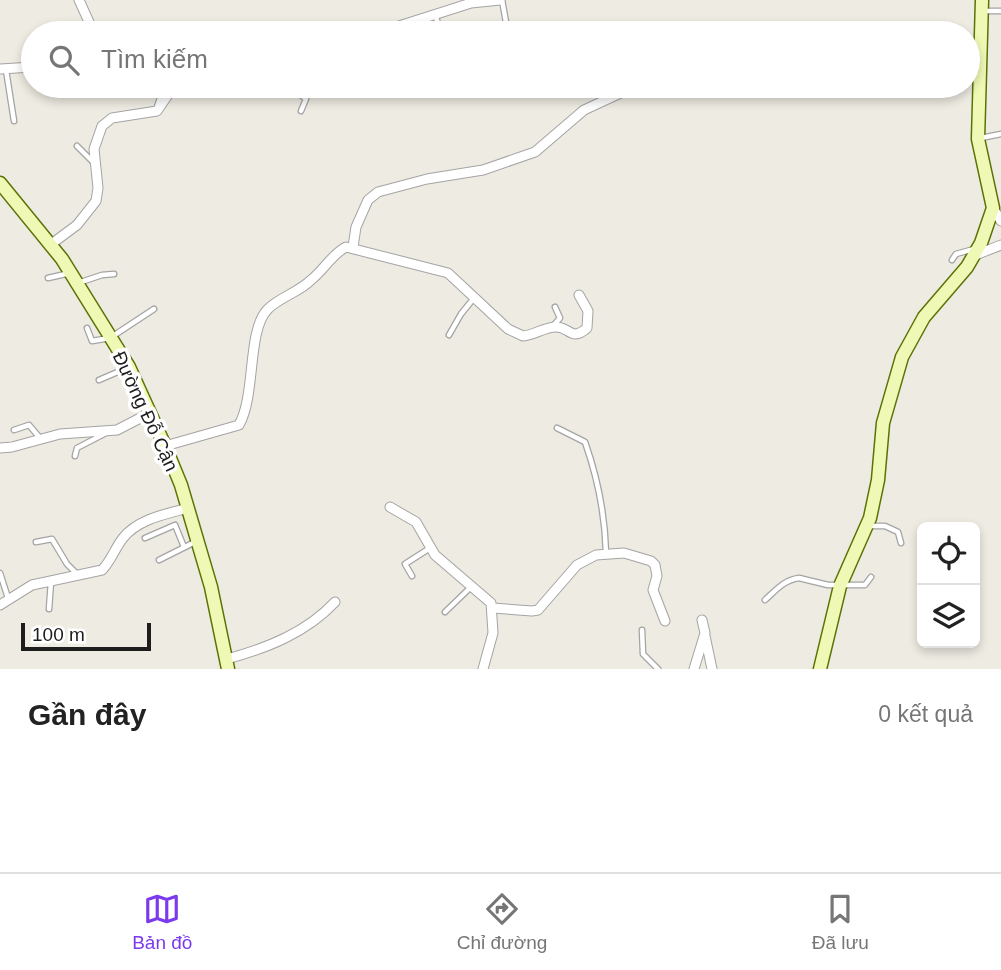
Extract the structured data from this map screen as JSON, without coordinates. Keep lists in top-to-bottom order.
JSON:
{
  "streets": {
    "street": ["Đường Đỗ Cận"]
  },
  "scale_bar": "100 m",
  "page": {
    "search": "Tìm kiếm",
    "scale": "100 m",
    "heading": ["Gần đây", "0 kết quả"],
    "nav": ["Bản đồ", "Chỉ đường", "Đã lưu"]
  }
}
